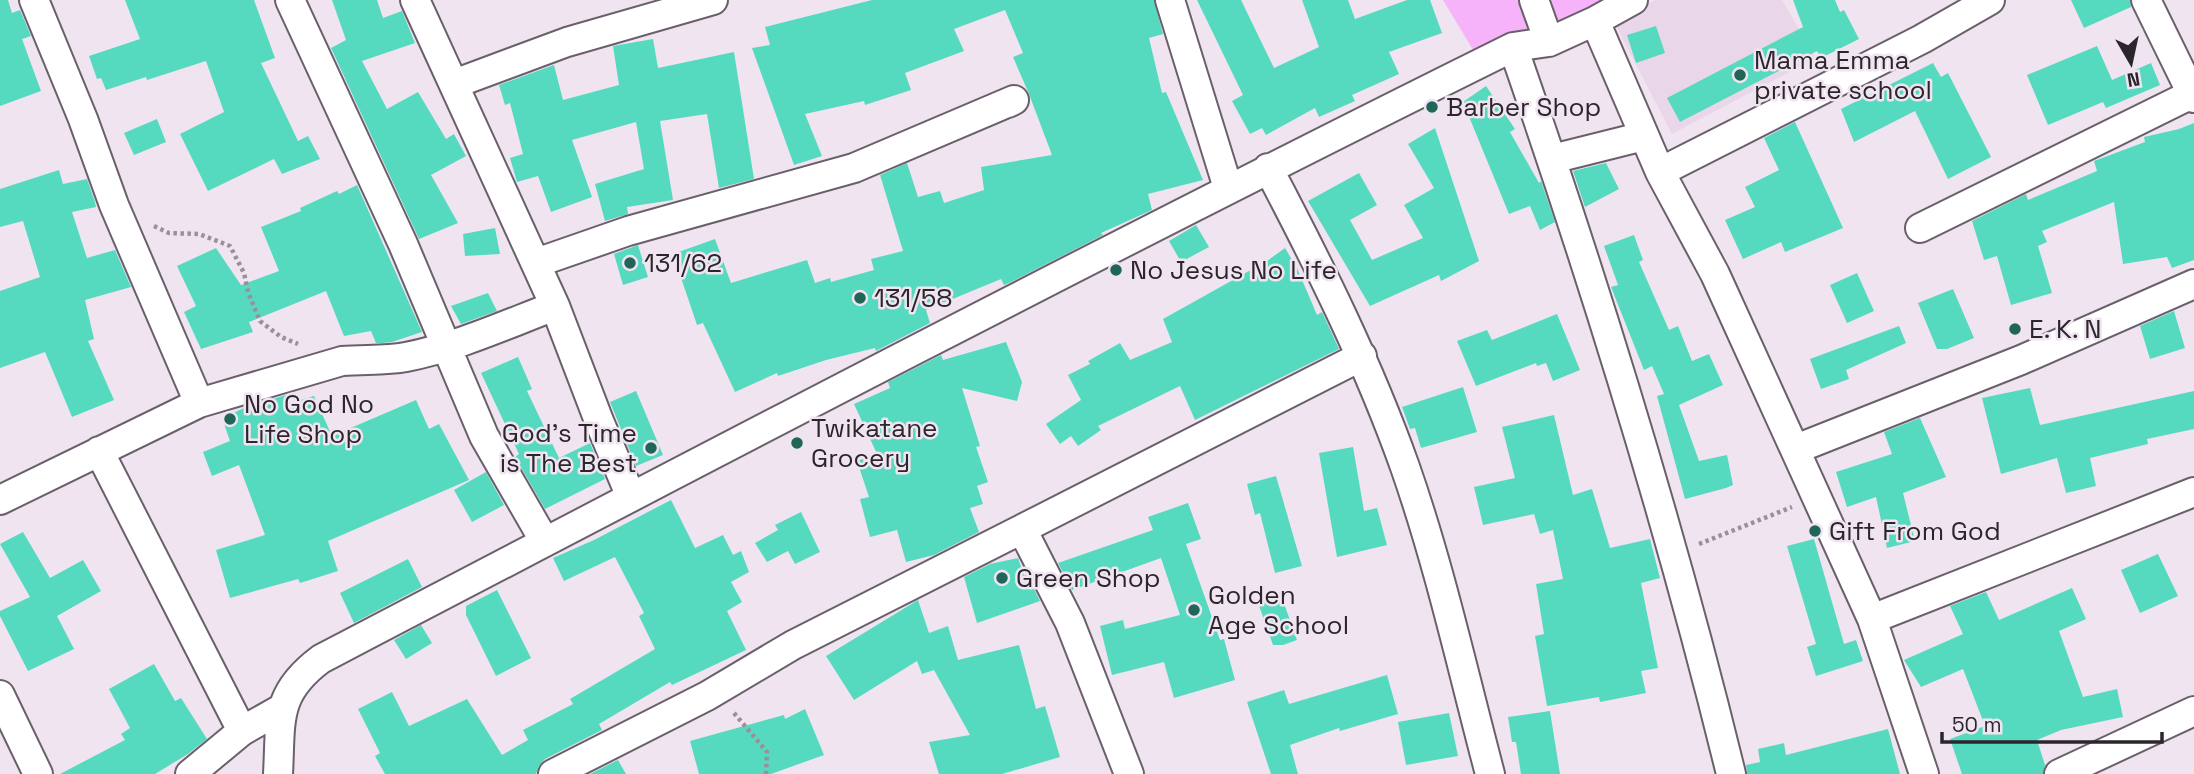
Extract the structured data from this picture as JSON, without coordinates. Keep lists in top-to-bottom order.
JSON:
{
  "places": [
    "Mama Emma private school",
    "Barber Shop",
    "131/62",
    "No Jesus No Life",
    "131/58",
    "E. K. N",
    "No God No Life Shop",
    "Twikatane Grocery",
    "God's Time is The Best",
    "Gift From God",
    "Green Shop",
    "Golden Age School"
  ],
  "scale_bar": "50 m",
  "north": "bottom"
}
